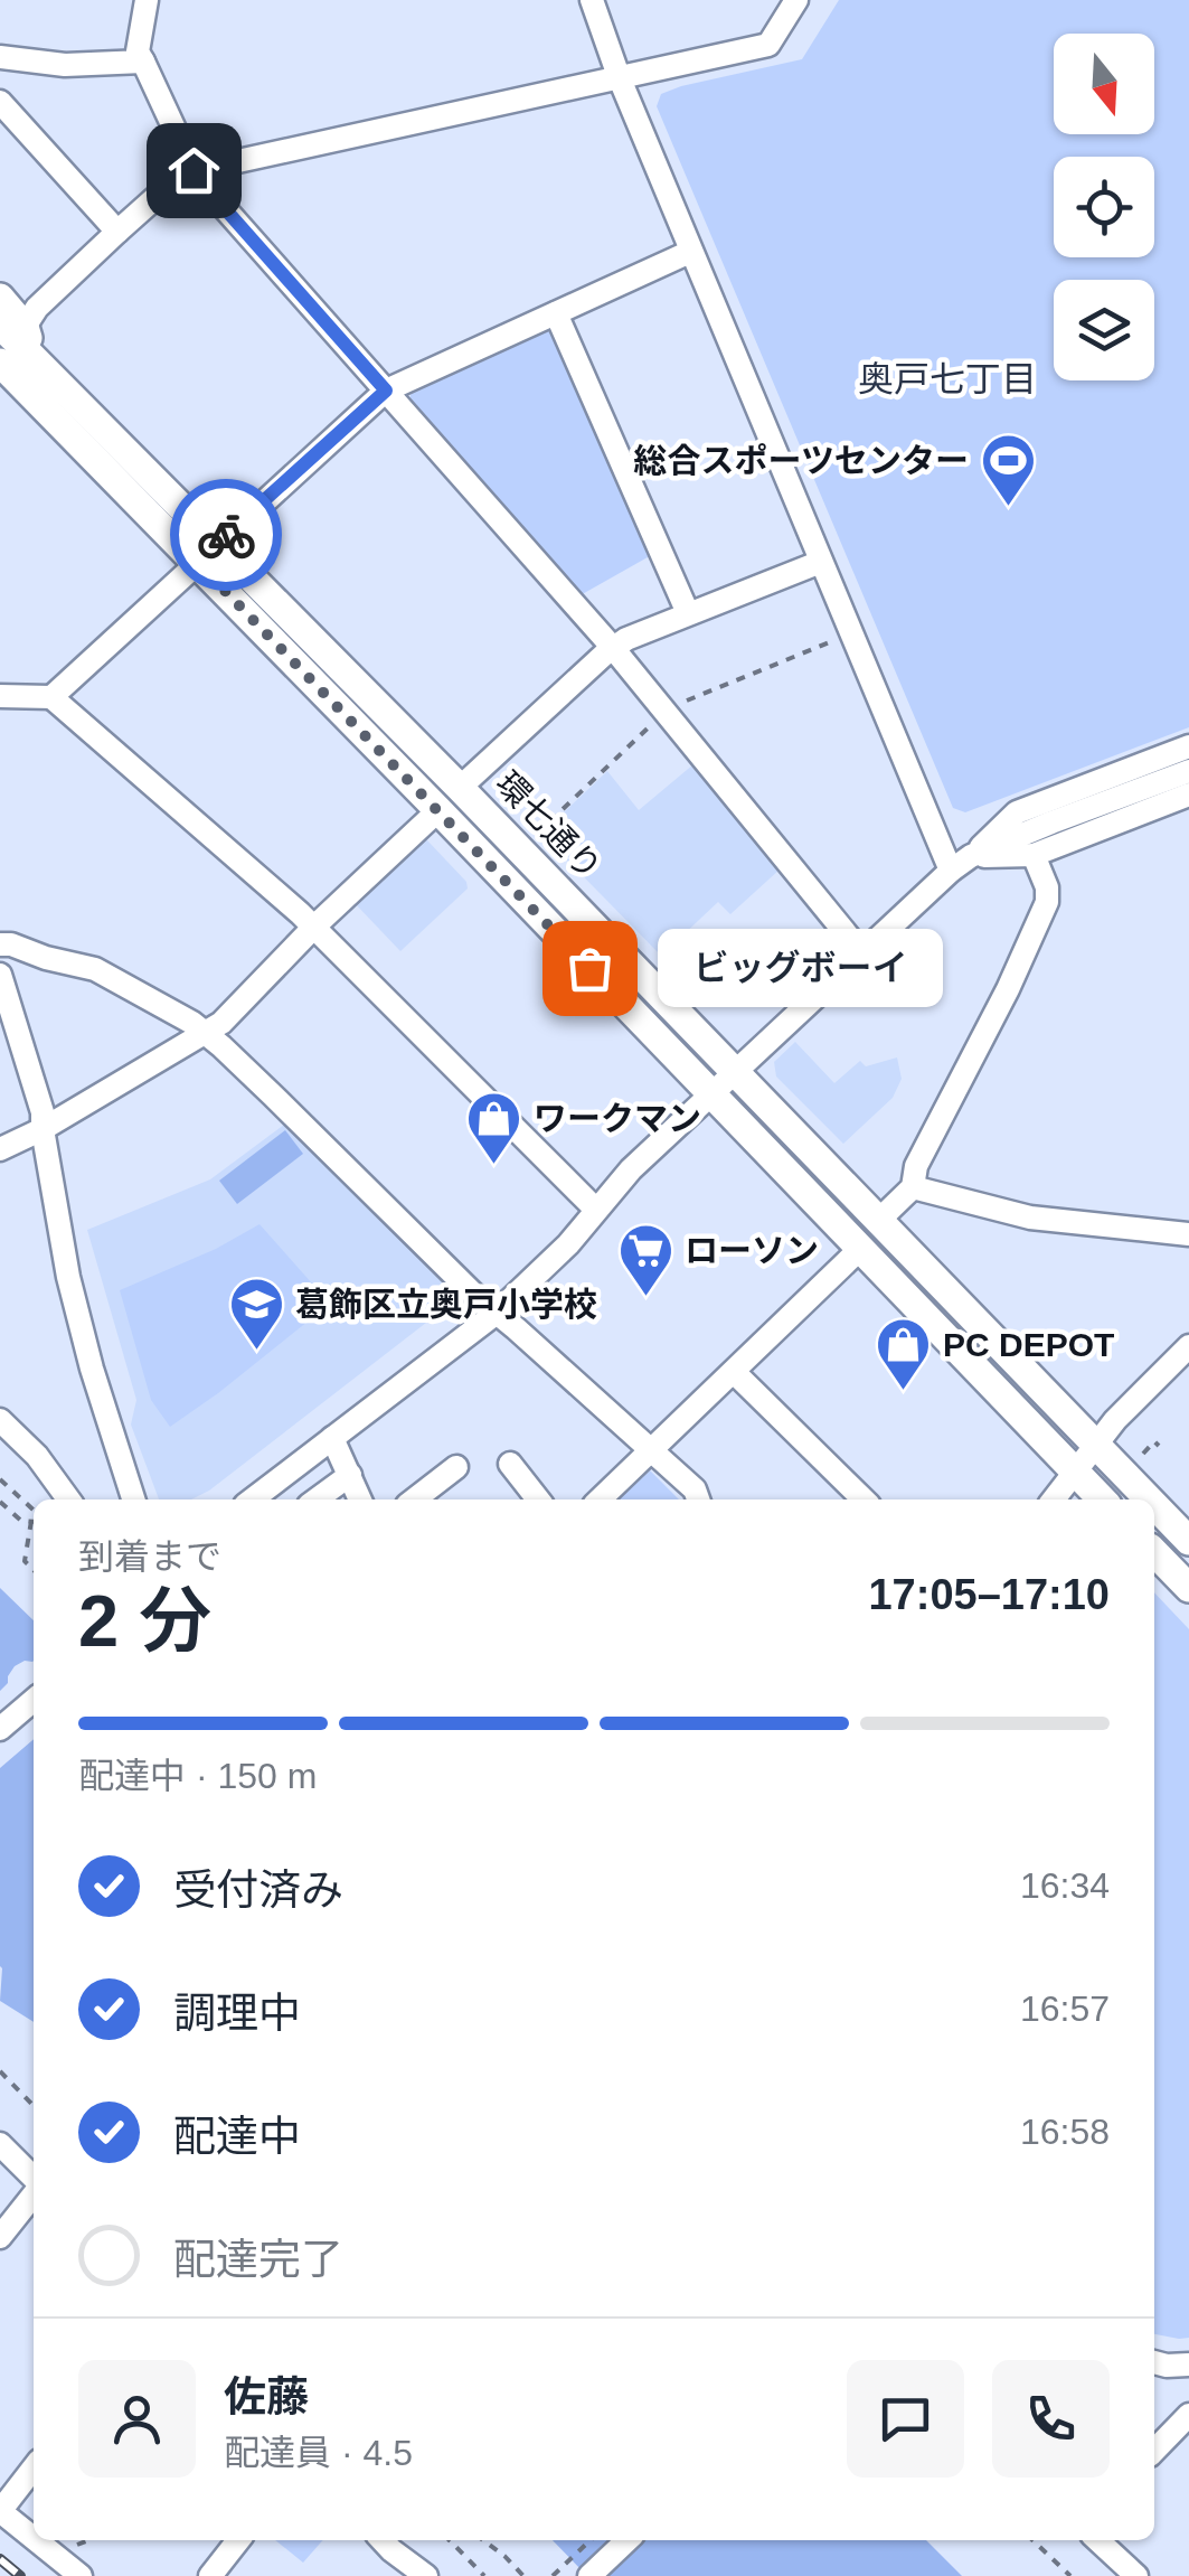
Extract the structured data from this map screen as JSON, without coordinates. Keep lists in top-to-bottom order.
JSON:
{
  "streets": {
    "main road": ["環七通り"]
  },
  "districts": ["奥戸七丁目"],
  "places": {
    "sports": ["総合スポーツセンター"],
    "other": ["ビッグボーイ"],
    "shop": ["ワークマン", "PC DEPOT"],
    "supermarket": ["ローソン"],
    "school or university": ["葛飾区立奥戸小学校"]
  },
  "north": "bottom",
  "page": {
    "bubble": "ビッグボーイ",
    "heading": ["2 分", "到着まで", "17:05–17:10"],
    "panel": ["佐藤", "配達員 · 4.5"],
    "bar": "配達中 · 150 m",
    "list": [
      ["受付済み", "16:34"],
      ["調理中", "16:57"],
      ["配達中", "16:58"],
      "配達完了"
    ]
  }
}
